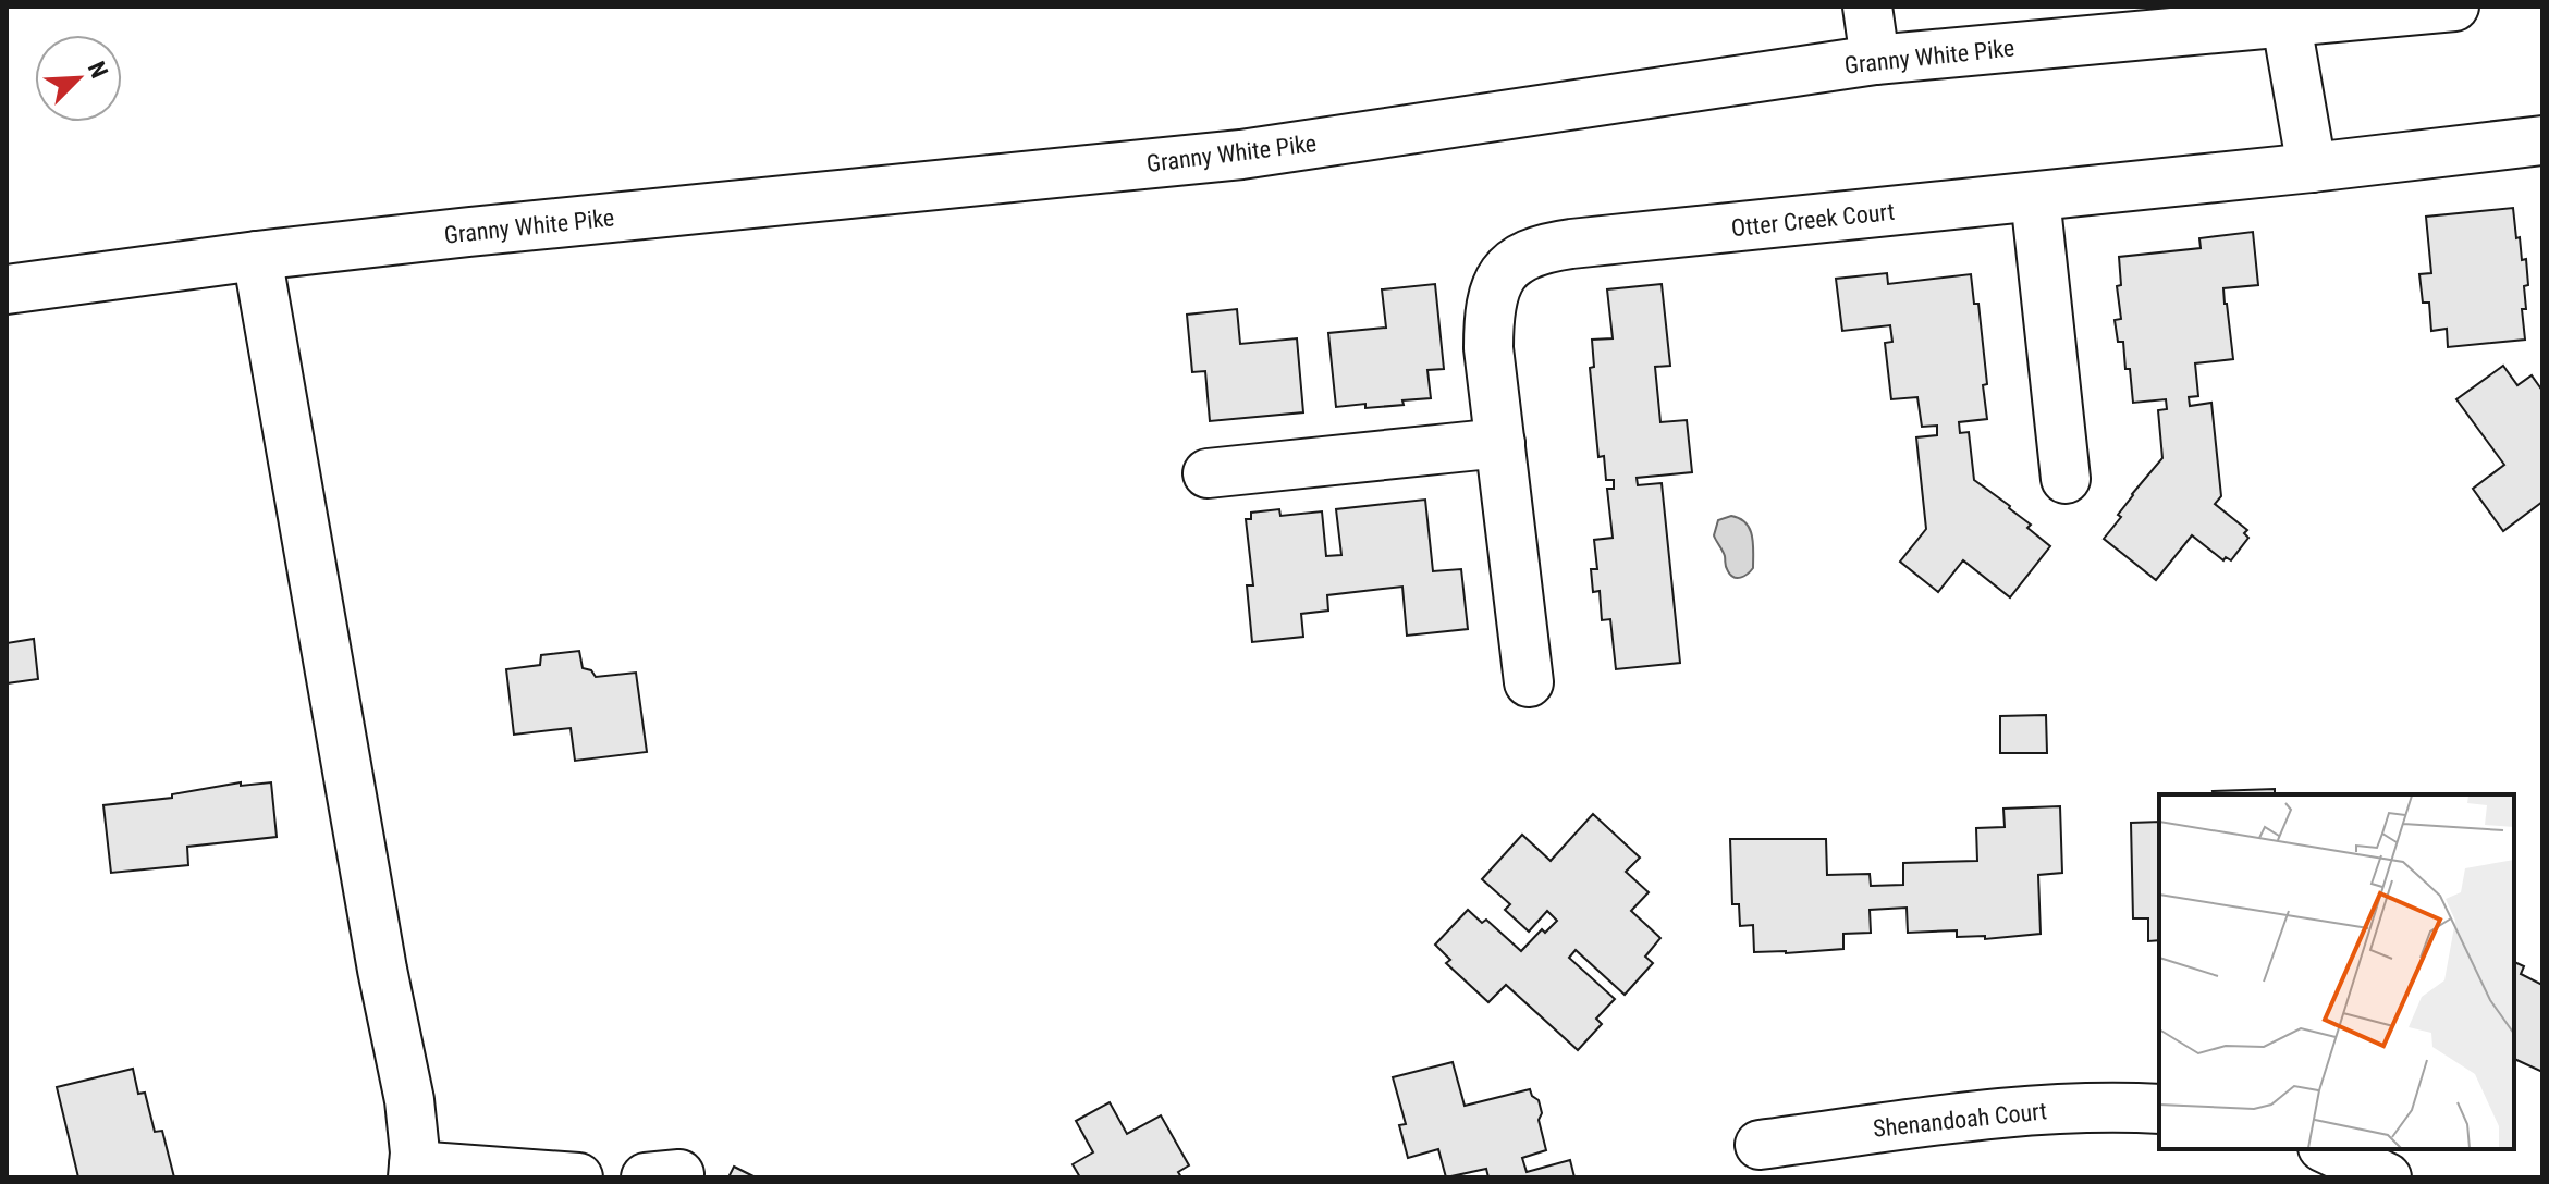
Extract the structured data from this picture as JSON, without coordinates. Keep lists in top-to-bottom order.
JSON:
{
  "streets": {
    "main road": ["Granny White Pike", "Otter Creek Court", "Shenandoah Court"]
  },
  "north": "top right"
}
